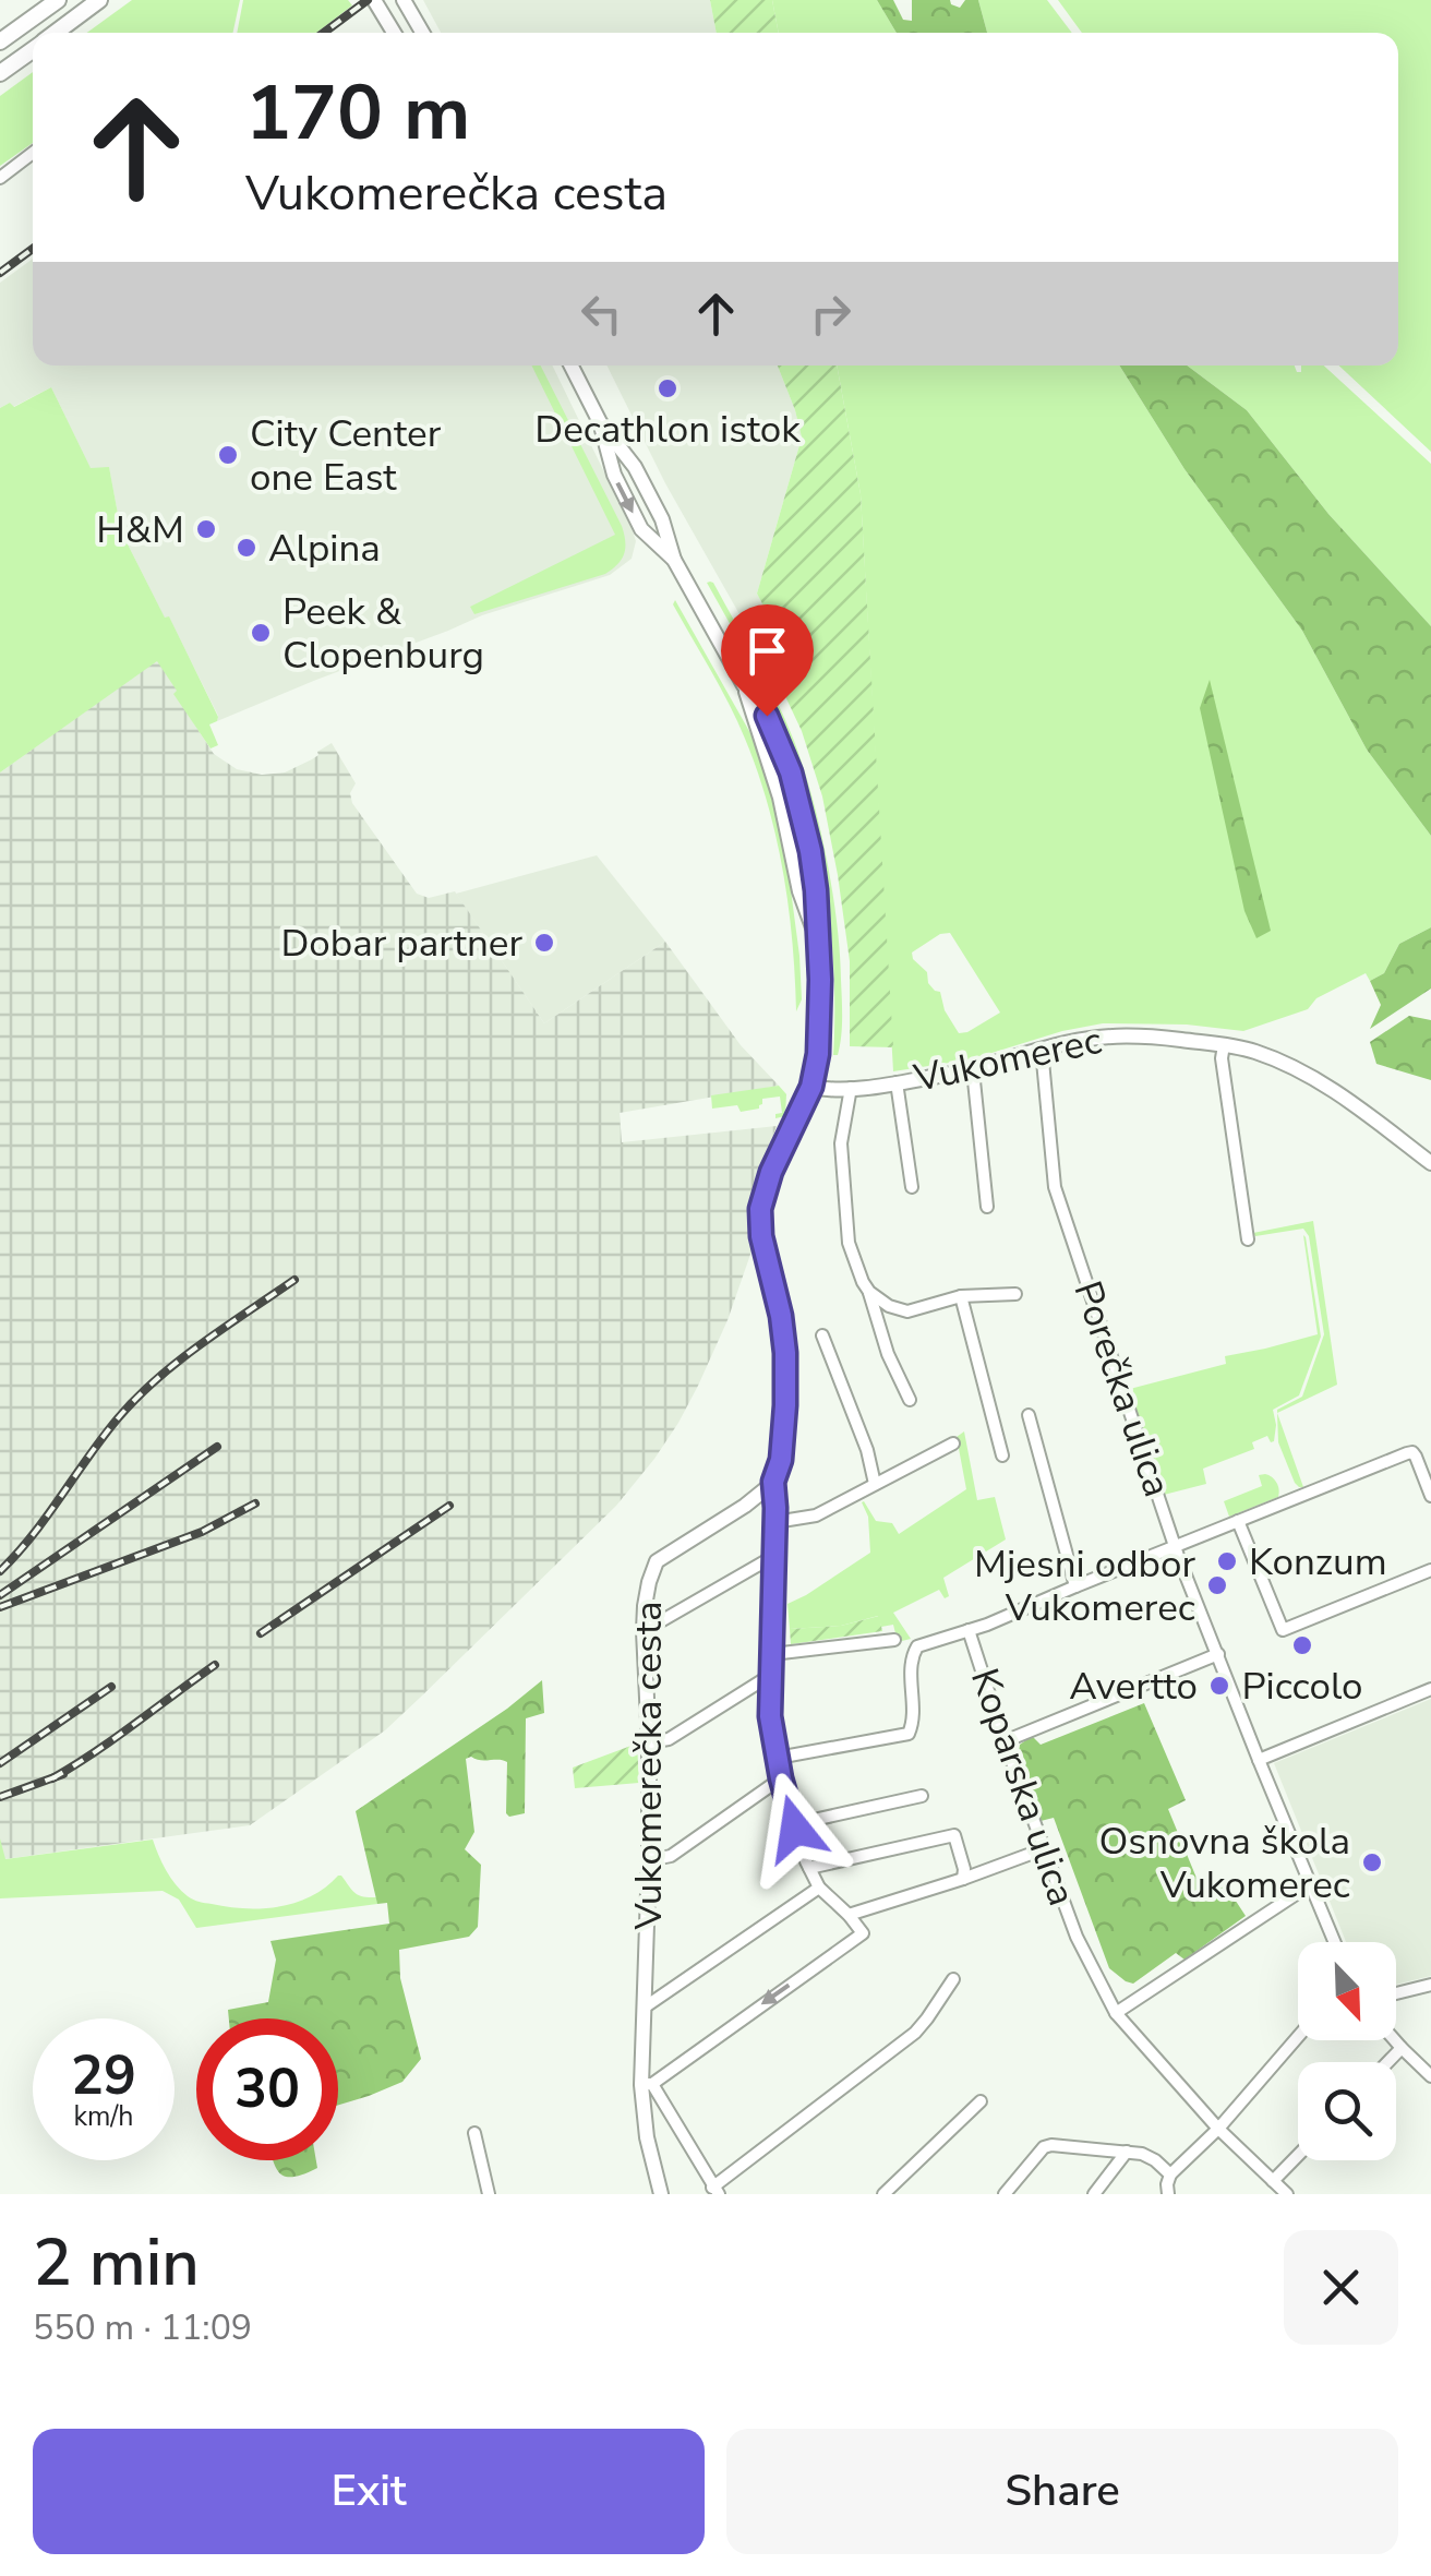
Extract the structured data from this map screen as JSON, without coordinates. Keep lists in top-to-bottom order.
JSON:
{
  "streets": {
    "street": [
      "Vukomerec",
      "Porečka ulica",
      "Vukomerečka cesta",
      "Koparska ulica"
    ]
  },
  "crossings": [
    ["Vukomerec", "Porečka ulica"]
  ],
  "places": [
    "Decathlon istok",
    "City Center one East",
    "H&M",
    "Alpina",
    "Peek & Clopenburg",
    "Dobar partner",
    "Konzum",
    "Mjesni odbor Vukomerec",
    "Piccolo",
    "Avertto",
    "Osnovna škola Vukomerec"
  ],
  "north": "bottom right",
  "page": {
    "turn": ["170 m", "Vukomerečka cesta"],
    "speed": "29 km/h",
    "limit": "30",
    "heading": ["2 min", "550 m · 11:09"],
    "buttons": ["Exit", "Share"]
  }
}
